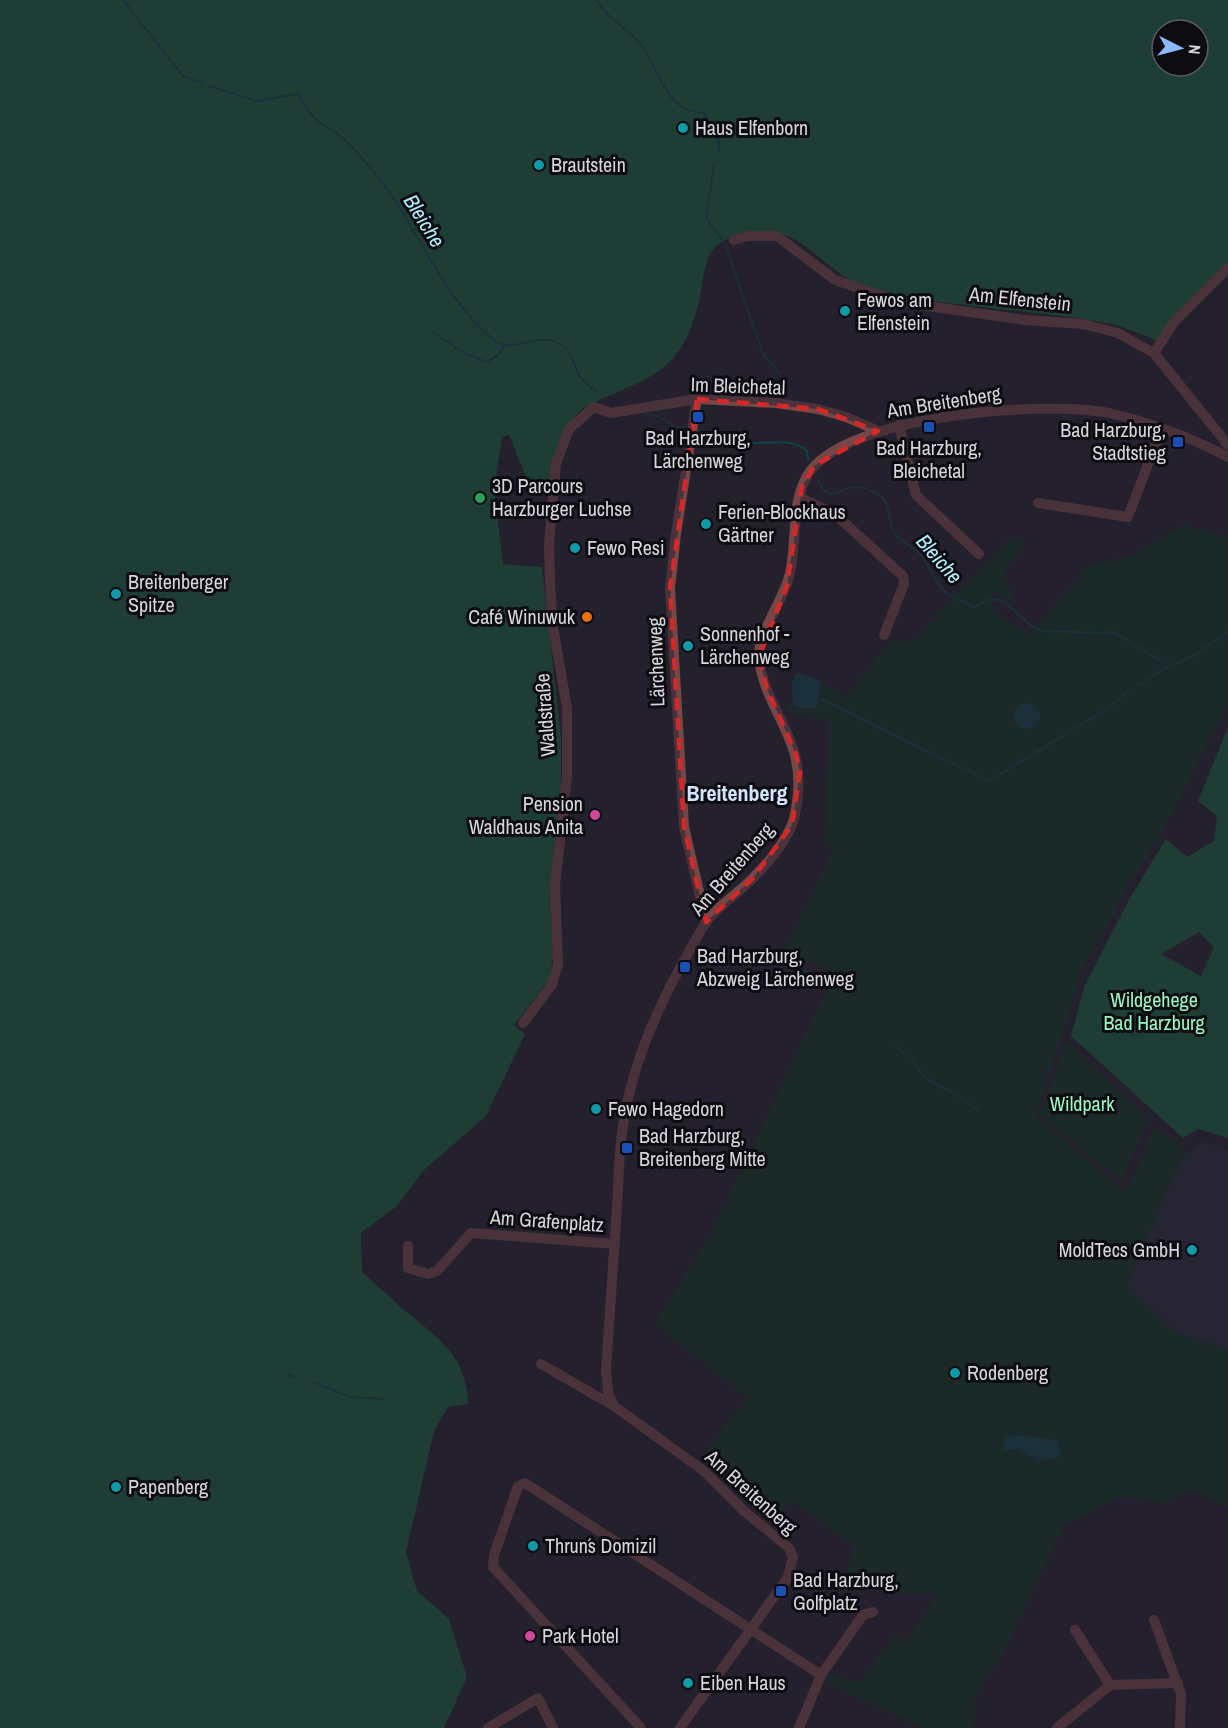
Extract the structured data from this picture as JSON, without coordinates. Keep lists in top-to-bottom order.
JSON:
{
  "streets": {
    "street": [
      "Am Elfenstein",
      "Im Bleichetal",
      "Am Breitenberg",
      "Lärchenweg",
      "Waldstraße",
      "Am Grafenplatz"
    ]
  },
  "crossings": [
    ["Im Bleichetal", "Am Breitenberg"],
    ["Im Bleichetal", "Lärchenweg"],
    ["Im Bleichetal", "Waldstraße"],
    ["Am Breitenberg", "Lärchenweg"],
    ["Am Breitenberg", "Am Grafenplatz"]
  ],
  "districts": ["Breitenberg"],
  "water": ["Bleiche"],
  "parks": ["Wildgehege Bad Harzburg", "Wildpark"],
  "places": {
    "other": [
      "Haus Elfenborn",
      "Brautstein",
      "Fewos am Elfenstein",
      "3D Parcours Harzburger Luchse",
      "Ferien-Blockhaus Gärtner",
      "Fewo Resi",
      "Breitenberger Spitze",
      "Café Winuwuk",
      "Sonnenhof - Lärchenweg",
      "Pension Waldhaus Anita",
      "Fewo Hagedorn",
      "MoldTecs GmbH",
      "Rodenberg",
      "Papenberg",
      "Thrun´s Domizil",
      "Park Hotel",
      "Eiben Haus"
    ],
    "transit": [
      "Bad Harzburg, Lärchenweg",
      "Bad Harzburg, Bleichetal",
      "Bad Harzburg, Stadtstieg",
      "Bad Harzburg, Abzweig Lärchenweg",
      "Bad Harzburg, Breitenberg Mitte",
      "Bad Harzburg, Golfplatz"
    ]
  },
  "north": "right"
}
